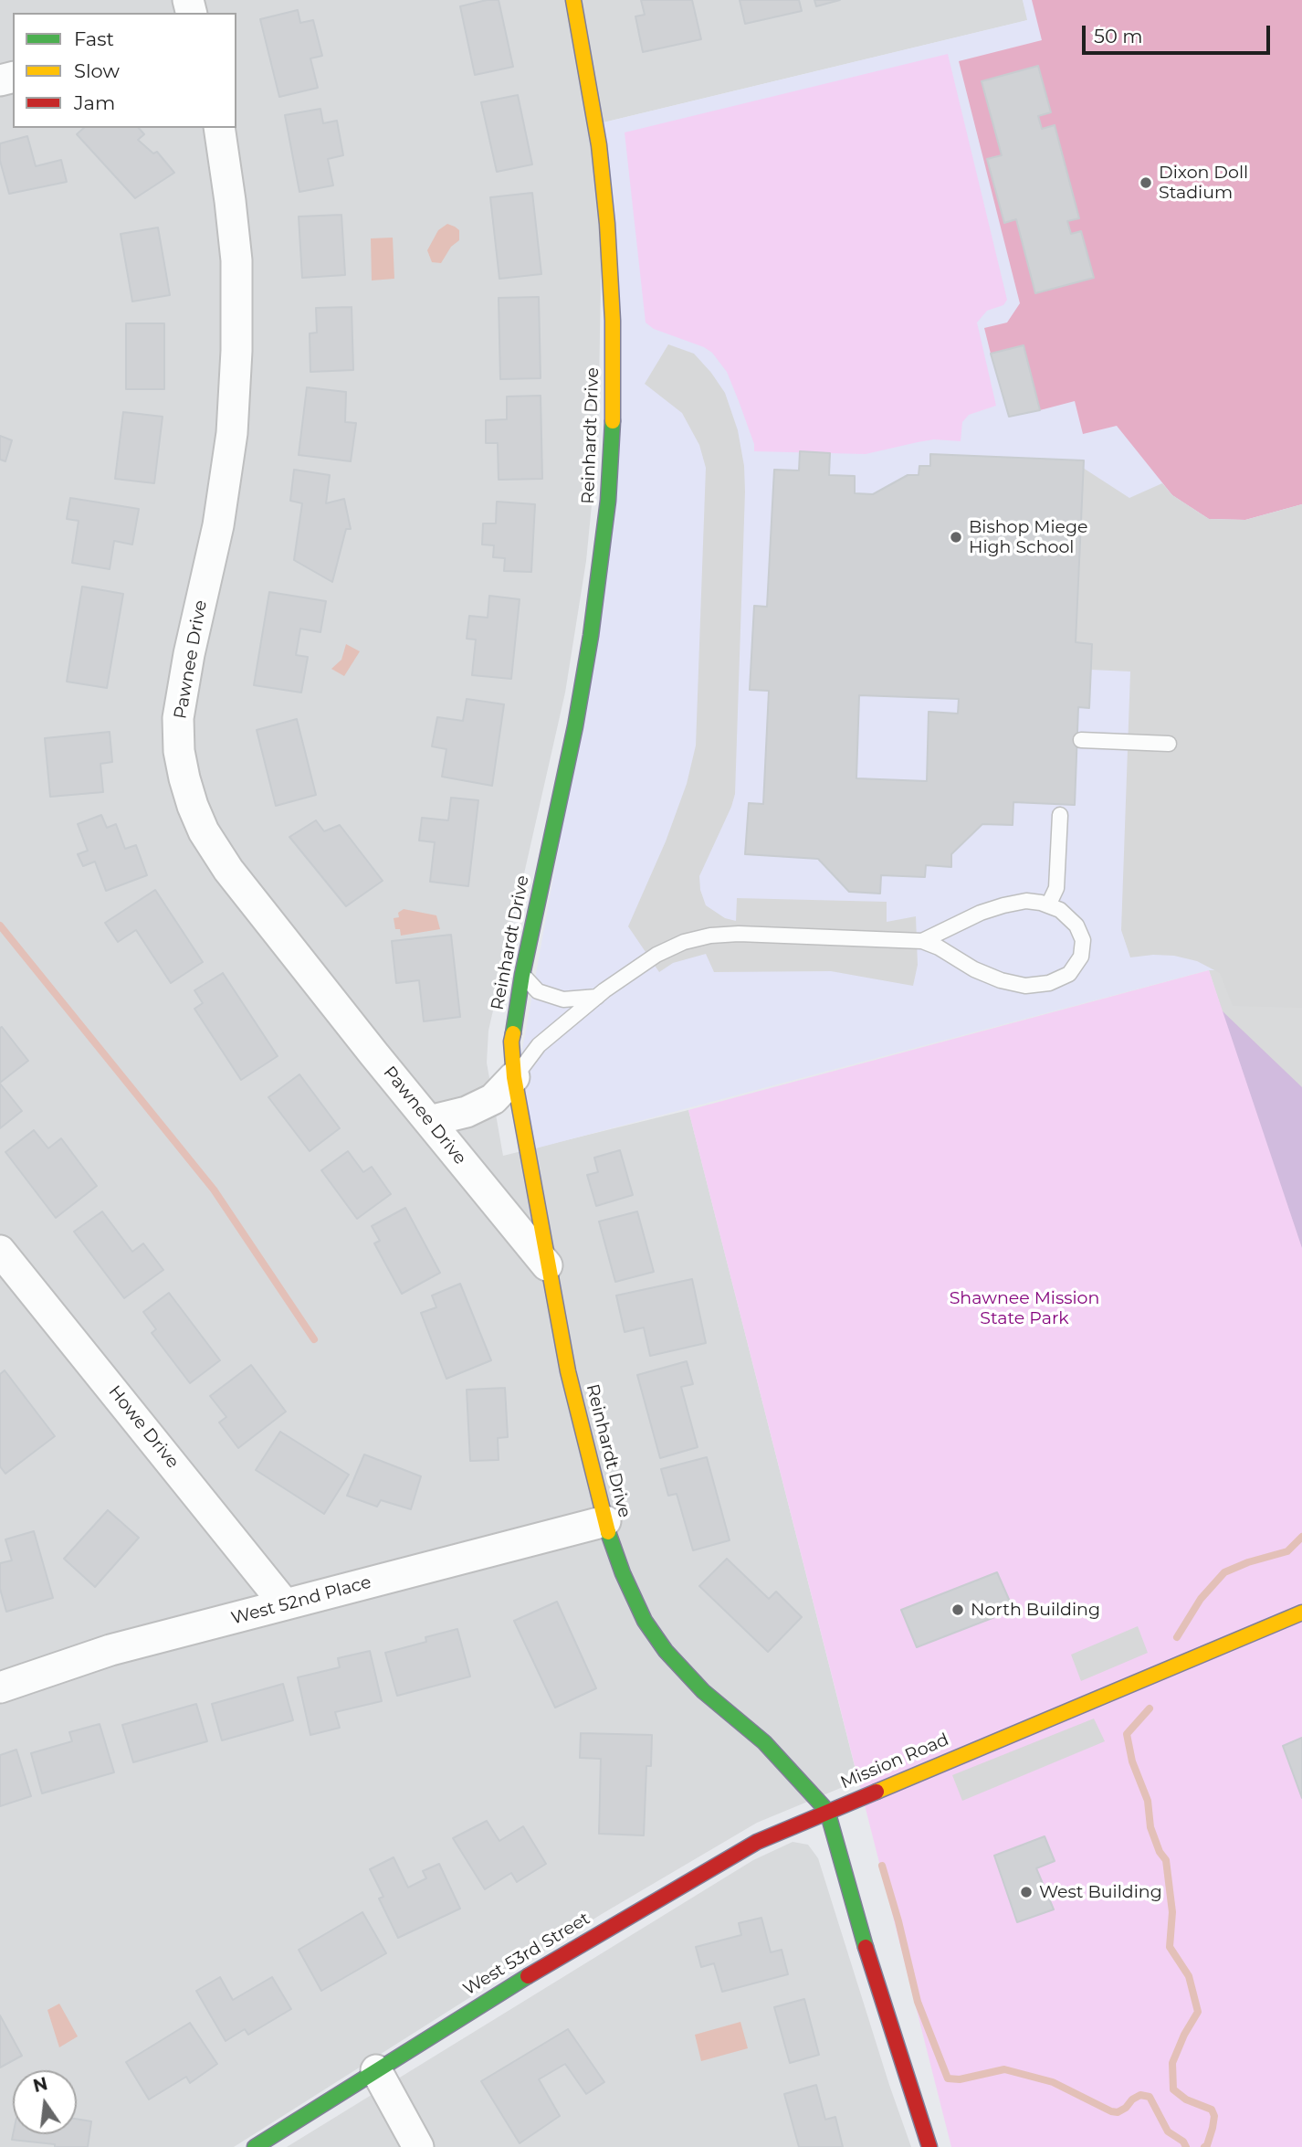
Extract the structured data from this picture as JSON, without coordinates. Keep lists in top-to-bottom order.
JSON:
{
  "streets": {
    "street": [
      "Reinhardt Drive",
      "Pawnee Drive",
      "Howe Drive",
      "West 52nd Place",
      "Mission Road",
      "West 53rd Street"
    ]
  },
  "crossings": [
    ["Reinhardt Drive", "Pawnee Drive"],
    ["Reinhardt Drive", "West 52nd Place"],
    ["Reinhardt Drive", "Mission Road"],
    ["Reinhardt Drive", "West 53rd Street"],
    ["Howe Drive", "West 52nd Place"],
    ["Mission Road", "West 53rd Street"]
  ],
  "parks": ["Shawnee Mission State Park"],
  "places": [
    "Dixon Doll Stadium",
    "Bishop Miege High School",
    "North Building",
    "West Building"
  ],
  "legend": ["Fast", "Slow", "Jam"],
  "scale_bar": "50 m",
  "north": "top"
}
